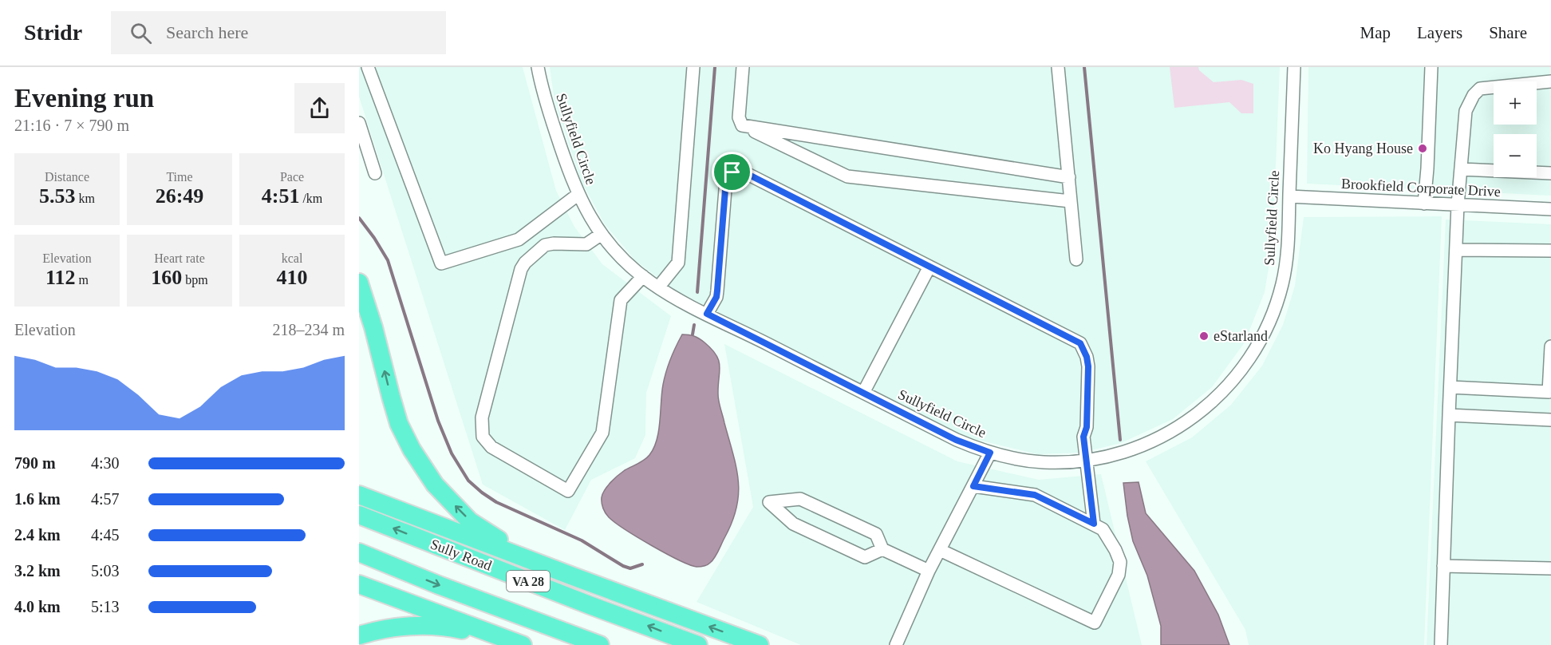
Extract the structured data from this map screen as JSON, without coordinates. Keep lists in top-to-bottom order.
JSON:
{
  "streets": {
    "highway": ["Sully Road", "VA 28"],
    "street": ["Sullyfield Circle", "Brookfield Corporate Drive"]
  },
  "crossings": [
    ["Sullyfield Circle", "Brookfield Corporate Drive"]
  ],
  "places": ["Ko Hyang House", "eStarland"],
  "page": {
    "header": "Stridr",
    "search": "Search here",
    "nav": ["Map", "Layers", "Share"],
    "heading": ["Evening run", "21:16 · 7 × 790 m"],
    "map_buttons": ["+", "−"],
    "stats": [
      ["Distance", "5.53 km"],
      ["Time", "26:49"],
      ["Pace", "4:51 /km"],
      ["Elevation", "112 m"],
      ["Heart rate", "160 bpm"],
      ["kcal", "410"]
    ],
    "chart": ["Elevation", "218–234 m"],
    "list": [
      {
        "name": "790 m",
        "note": "4:30"
      },
      {
        "name": "1.6 km",
        "note": "4:57"
      },
      {
        "name": "2.4 km",
        "note": "4:45"
      },
      {
        "name": "3.2 km",
        "note": "5:03"
      },
      {
        "name": "4.0 km",
        "note": "5:13"
      }
    ]
  }
}
